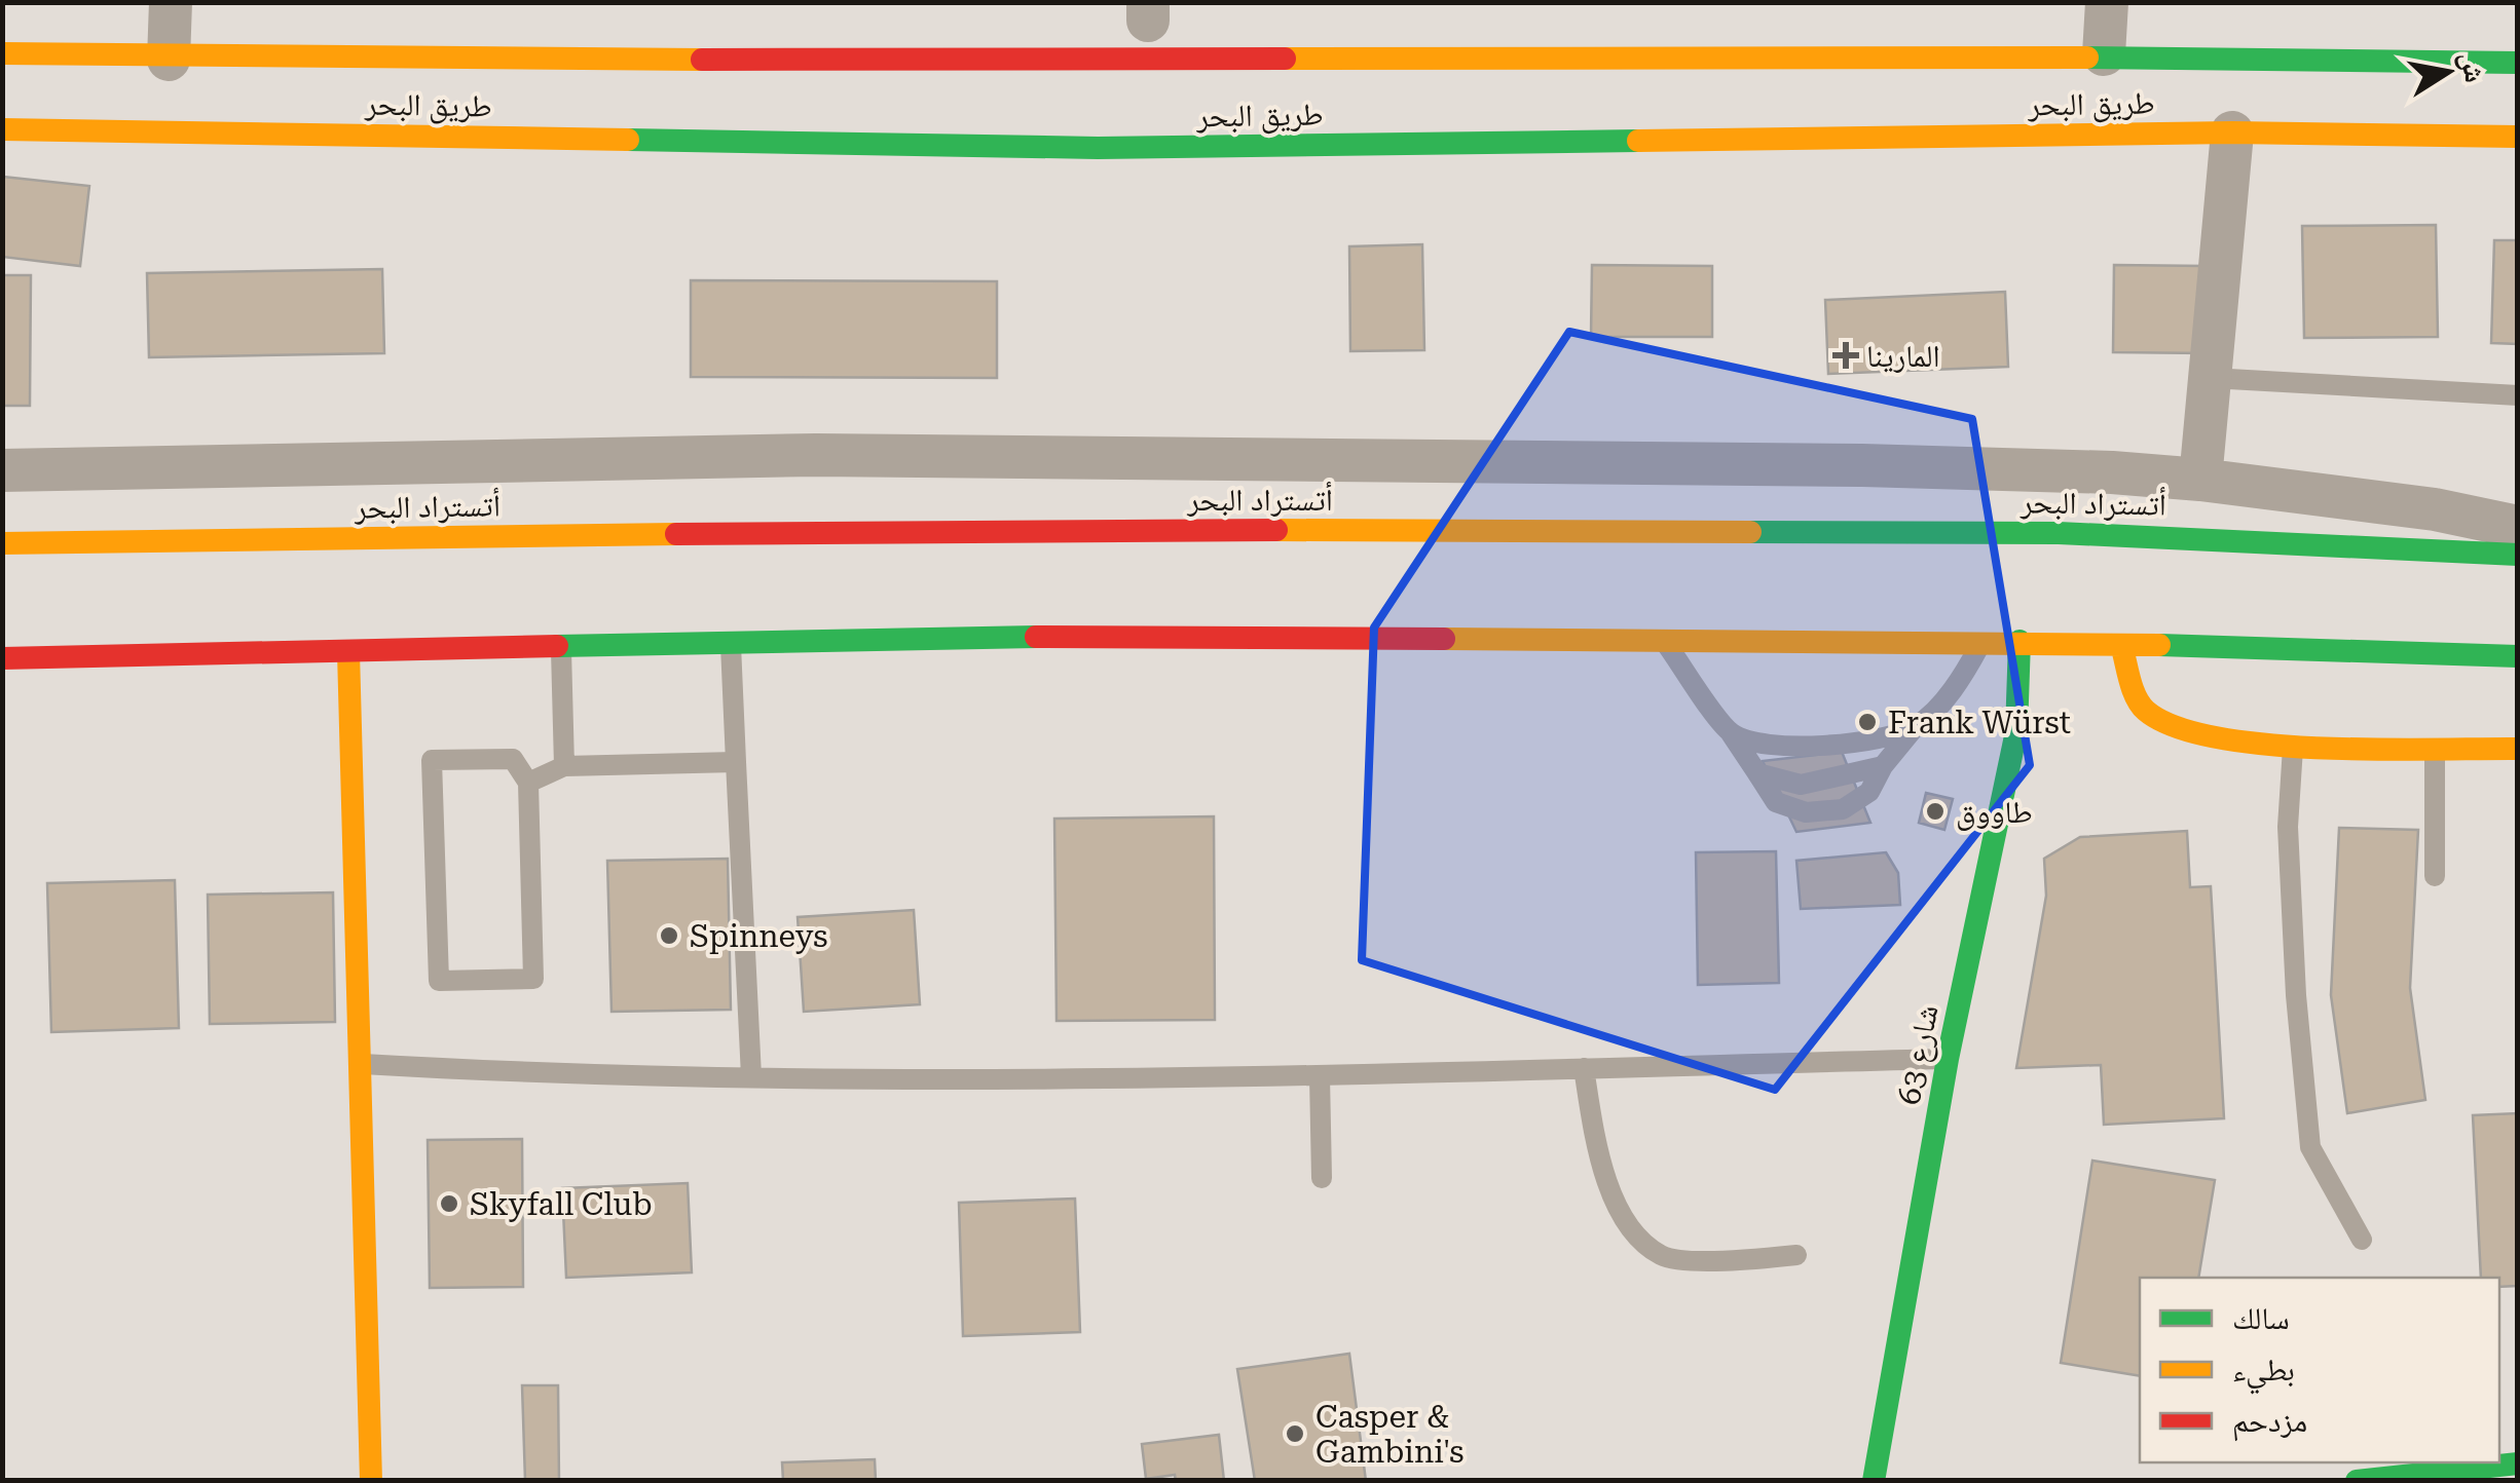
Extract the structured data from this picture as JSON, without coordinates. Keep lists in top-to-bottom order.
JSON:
{
  "streets": {
    "main road": ["طريق البحر", "أتستراد البحر", "شارع 63"]
  },
  "places": {
    "health": ["المارينا"],
    "other": [
      "Frank Würst",
      "طاووق",
      "Spinneys",
      "Skyfall Club",
      "Casper & Gambini's"
    ]
  },
  "legend": ["سالك", "بطيء", "مزدحم"],
  "north": "right"
}
